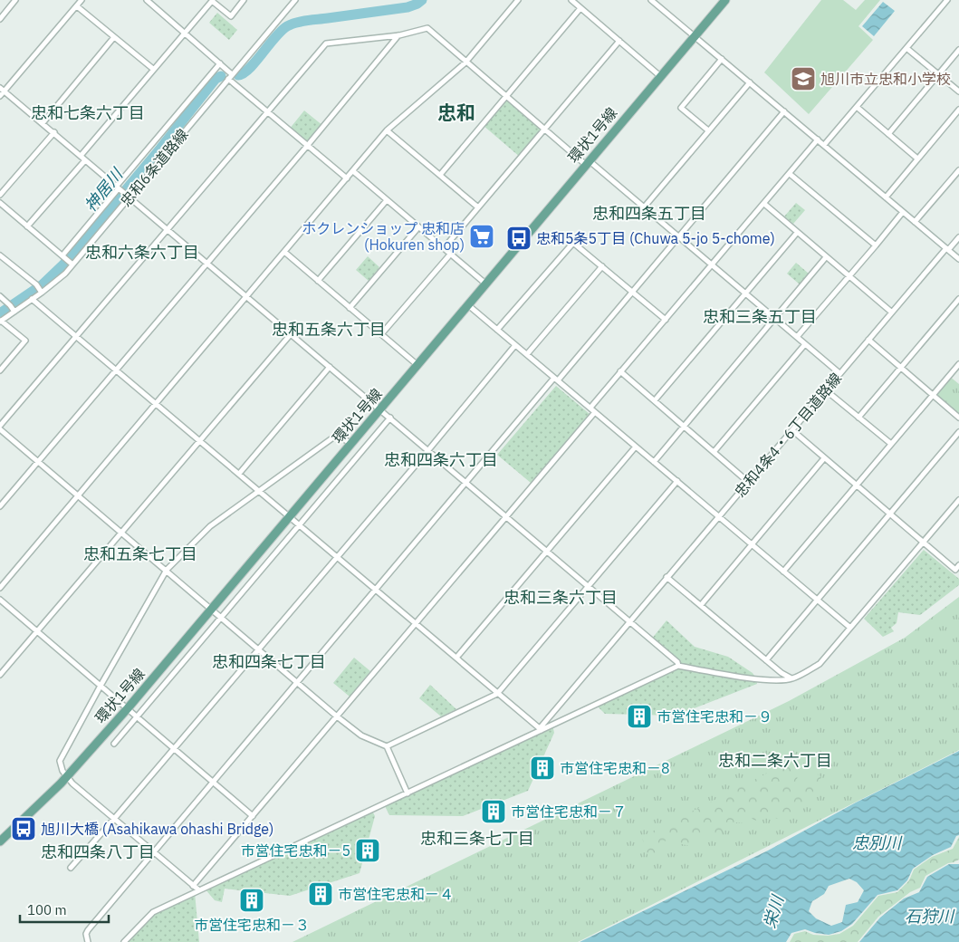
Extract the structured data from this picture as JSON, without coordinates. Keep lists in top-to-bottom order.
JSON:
{
  "streets": {
    "main road": ["環状1号線"],
    "street": ["忠和6条道路線", "忠和4条4・6丁目道路線"]
  },
  "districts": [
    "忠和七条六丁目",
    "忠和",
    "忠和四条五丁目",
    "忠和六条六丁目",
    "忠和三条五丁目",
    "忠和五条六丁目",
    "忠和四条六丁目",
    "忠和五条七丁目",
    "忠和三条六丁目",
    "忠和四条七丁目",
    "忠和二条六丁目",
    "忠和三条七丁目",
    "忠和四条八丁目"
  ],
  "water": [
    "神居川",
    "忠別川",
    "栄川",
    "石狩川"
  ],
  "places": {
    "school or university": ["旭川市立忠和小学校"],
    "supermarket": ["ホクレンショップ 忠和店 (Hokuren shop)"],
    "bus stop": ["忠和5条5丁目 (Chuwa 5-jo 5-chome)", "旭川大橋 (Asahikawa ohashi Bridge)"],
    "building": [
      "市営住宅忠和－９",
      "市営住宅忠和－8",
      "市営住宅忠和－７",
      "市営住宅忠和－5",
      "市営住宅忠和－４",
      "市営住宅忠和－３"
    ]
  },
  "scale_bar": "100 m"
}
